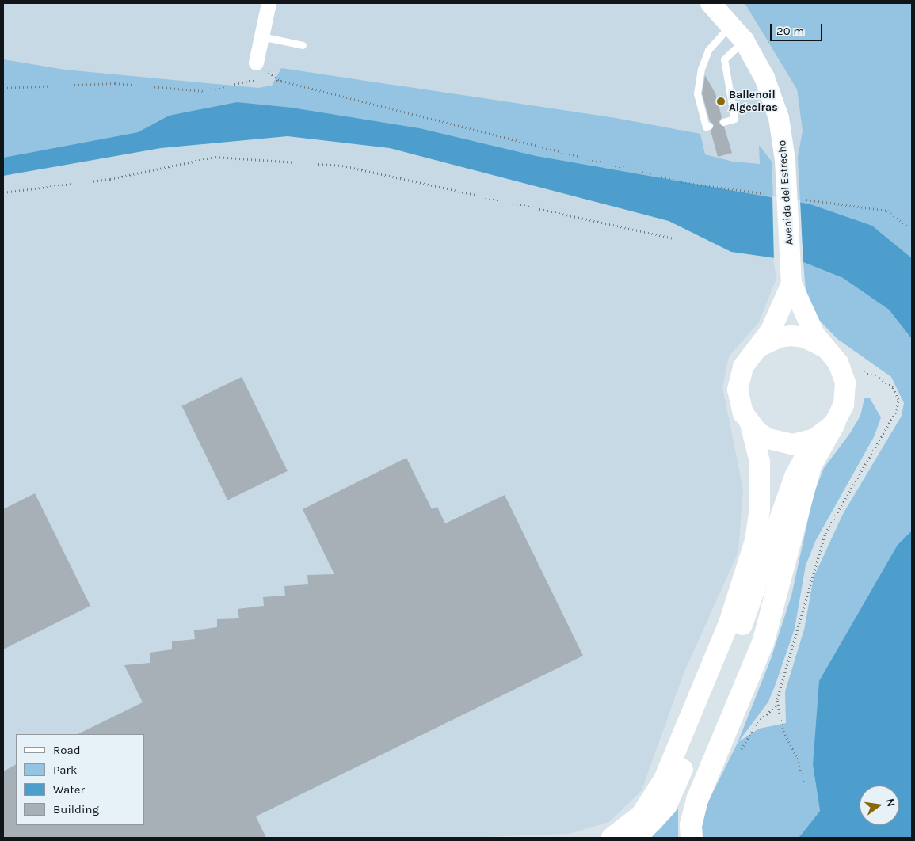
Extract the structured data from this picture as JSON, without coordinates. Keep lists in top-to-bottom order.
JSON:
{
  "streets": {
    "street": ["Avenida del Estrecho"]
  },
  "places": ["Ballenoil Algeciras"],
  "legend": [
    "Road",
    "Park",
    "Water",
    "Building"
  ],
  "scale_bar": "20 m",
  "north": "right"
}
